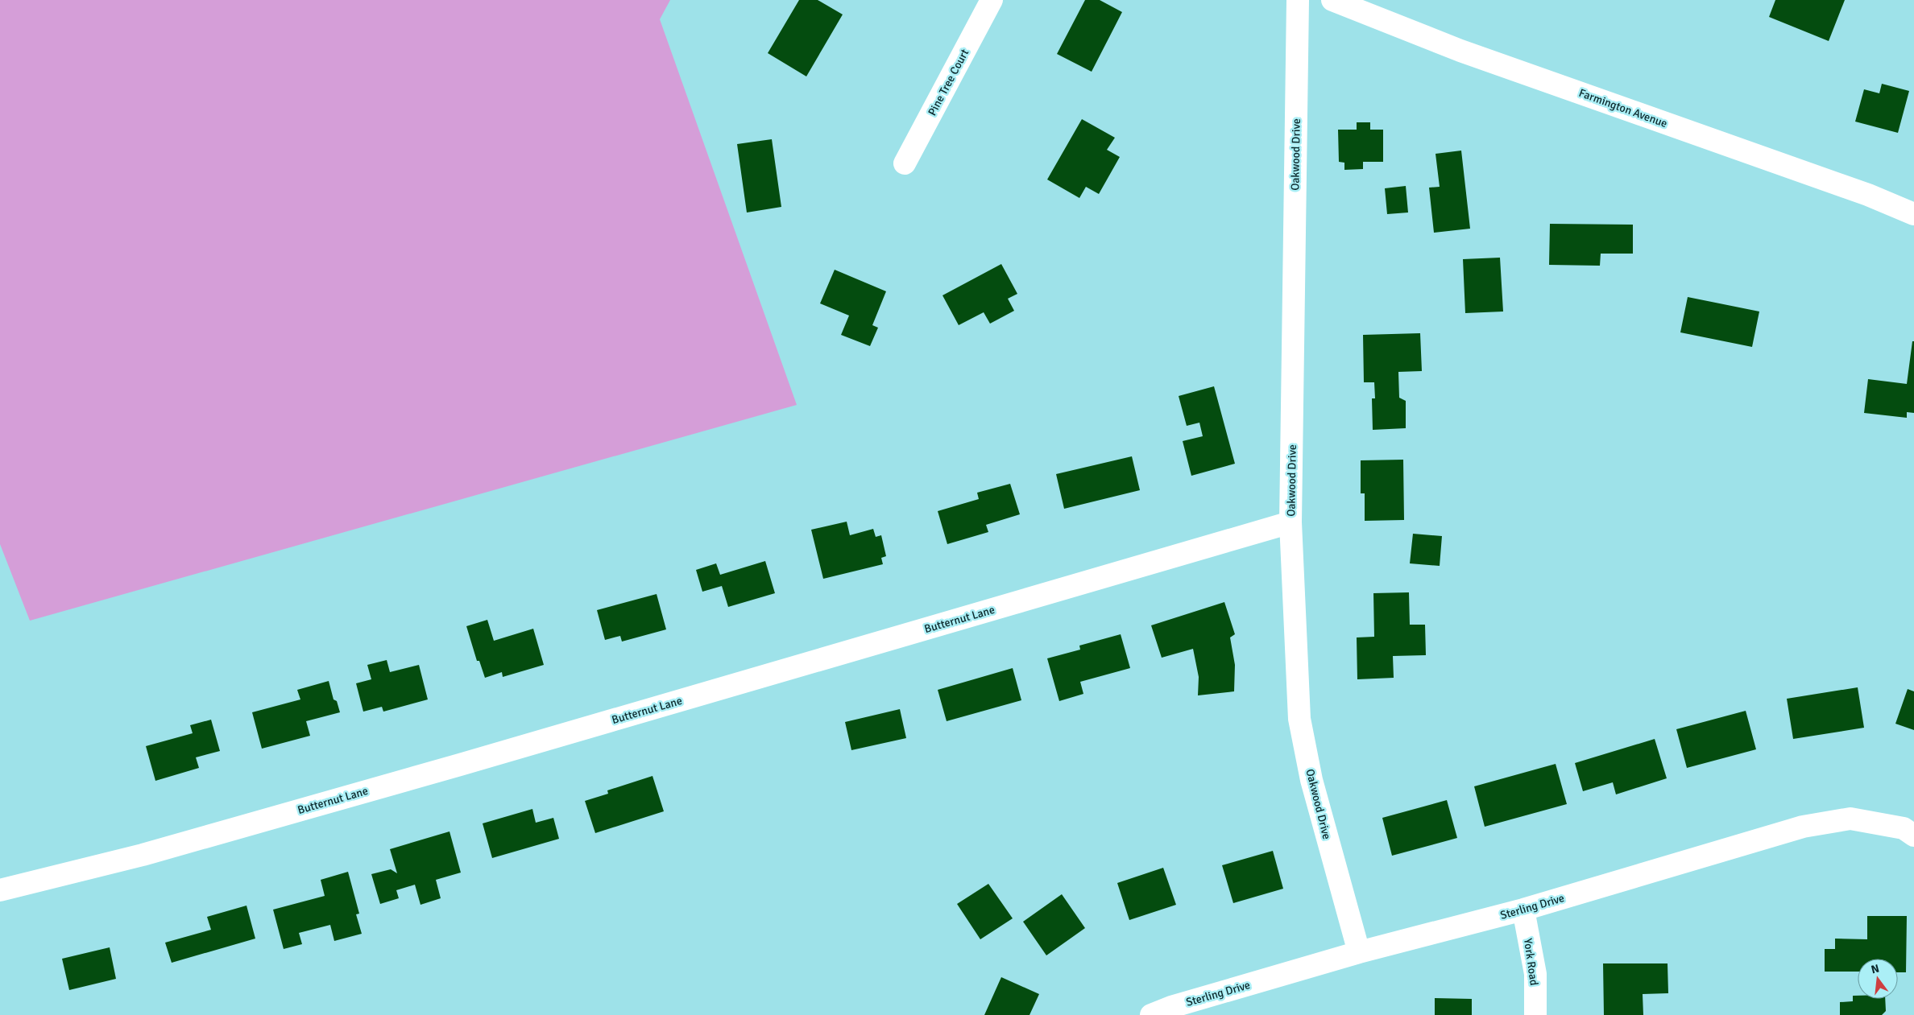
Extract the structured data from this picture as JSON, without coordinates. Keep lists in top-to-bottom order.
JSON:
{
  "streets": {
    "street": [
      "Pine Tree Court",
      "Farmington Avenue",
      "Oakwood Drive",
      "Butternut Lane",
      "Sterling Drive",
      "York Road"
    ]
  },
  "crossings": [
    ["Oakwood Drive", "Butternut Lane"],
    ["Oakwood Drive", "Sterling Drive"],
    ["Sterling Drive", "York Road"]
  ],
  "north": "top"
}
